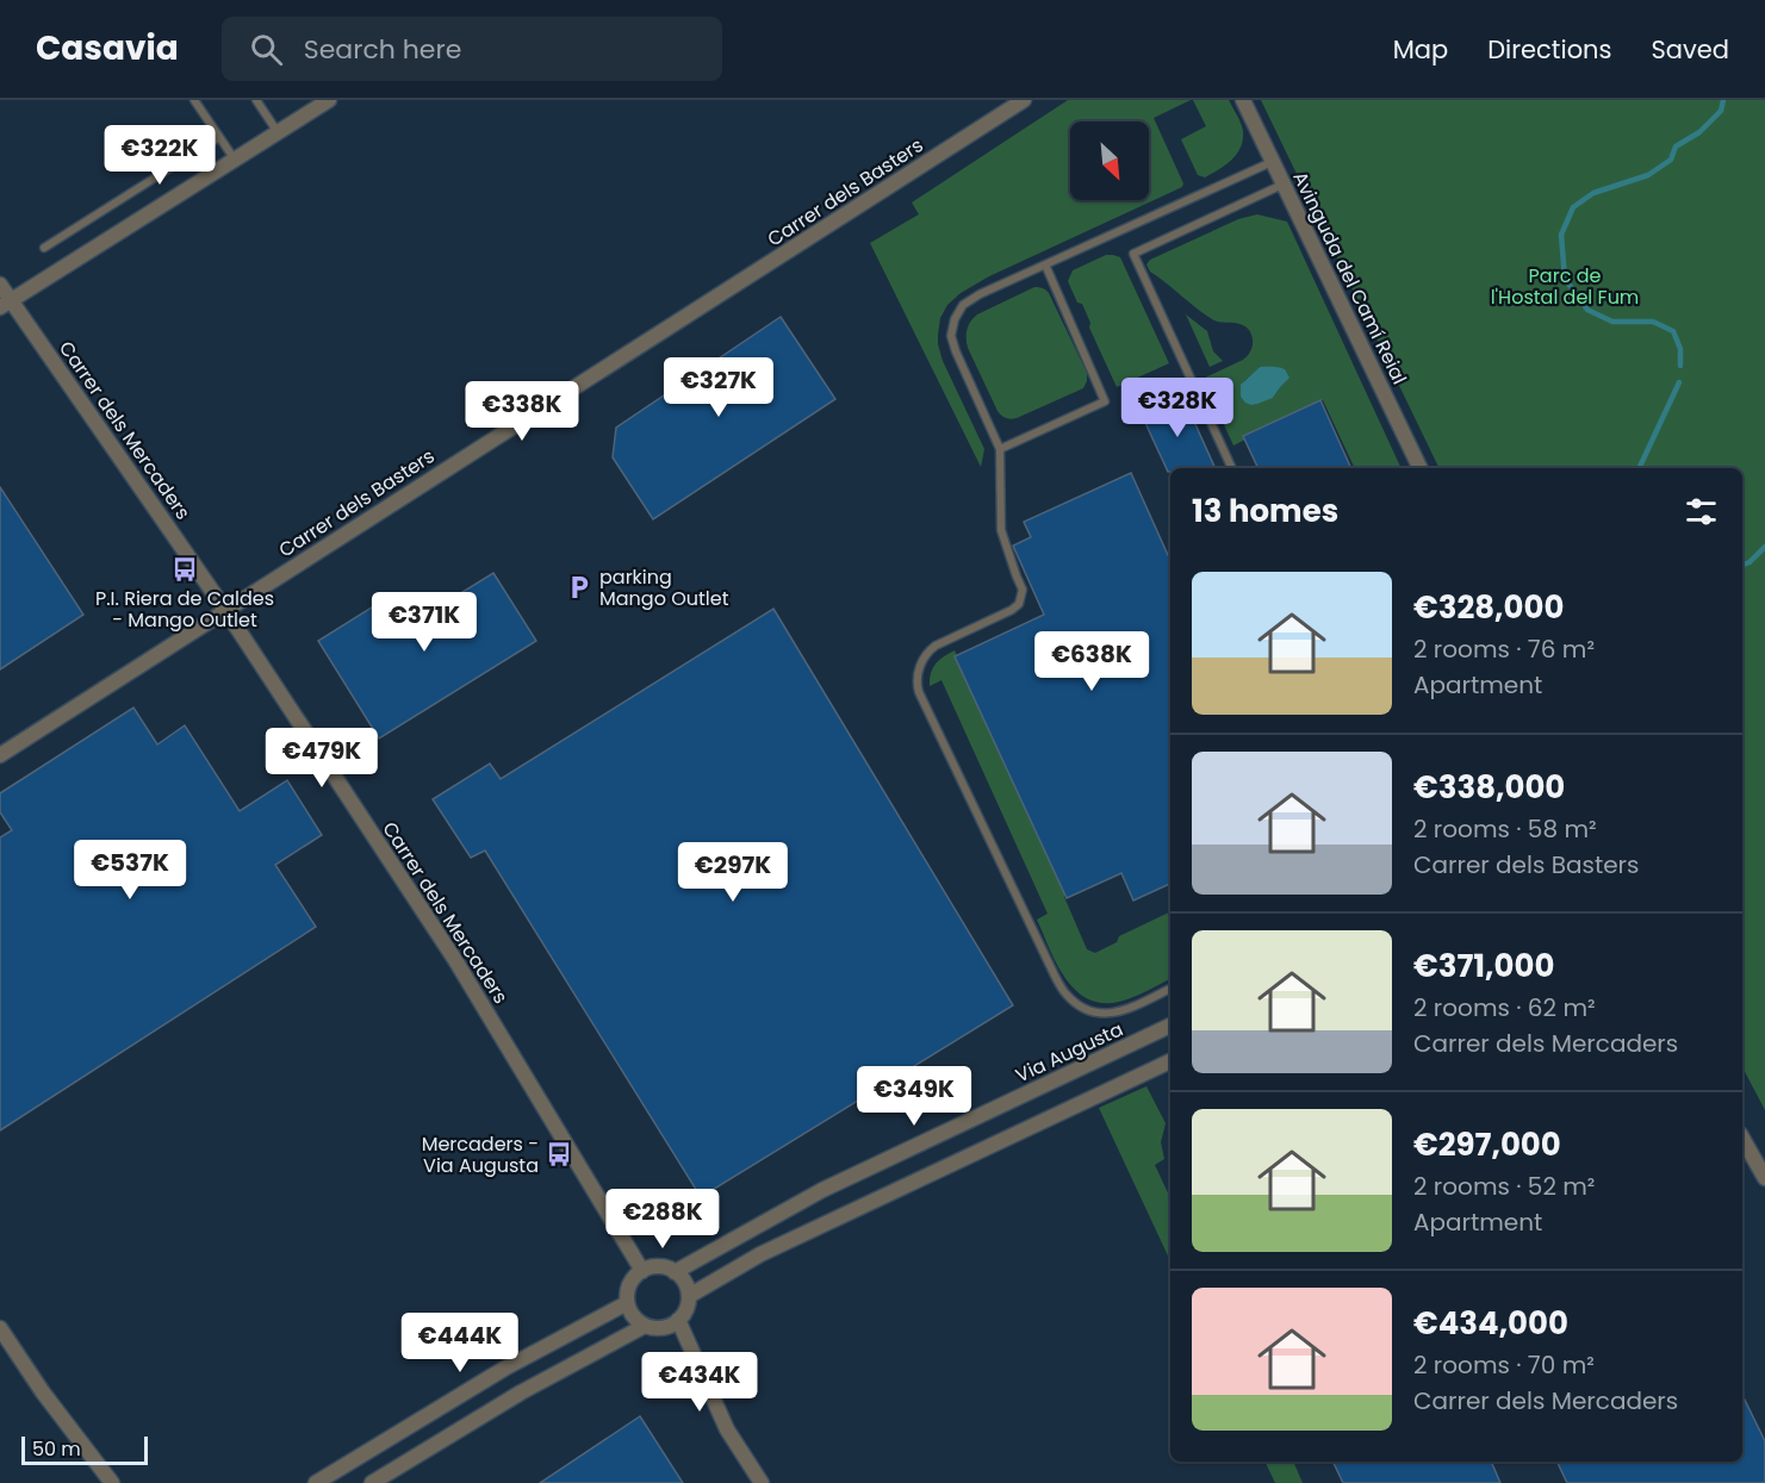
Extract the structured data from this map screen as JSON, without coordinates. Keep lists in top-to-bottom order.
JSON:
{
  "streets": {
    "street": [
      "Carrer dels Basters",
      "Avinguda del Camí Reial",
      "Carrer dels Mercaders",
      "Via Augusta"
    ]
  },
  "crossings": [
    ["Carrer dels Basters", "Carrer dels Mercaders"],
    ["Carrer dels Mercaders", "Via Augusta"]
  ],
  "parks": ["Parc de l'Hostal del Fum"],
  "places": {
    "bus stop": ["P.I. Riera de Caldes - Mango Outlet", "Mercaders - Via Augusta"],
    "parking": ["parking Mango Outlet"]
  },
  "scale_bar": "50 m",
  "north": "bottom right",
  "page": {
    "header": "Casavia",
    "search": "Search here",
    "nav": ["Map", "Directions", "Saved"],
    "price": [
      "€322K",
      "€327K",
      "€328K",
      "€338K",
      "€371K",
      "€638K",
      "€479K",
      "€537K",
      "€297K",
      "€349K",
      "€288K",
      "€444K",
      "€434K"
    ],
    "heading": "13 homes",
    "list": [
      {
        "name": "€328,000",
        "note": "2 rooms · 76 m² · Apartment"
      },
      {
        "name": "€338,000",
        "note": "2 rooms · 58 m² · Carrer dels Basters"
      },
      {
        "name": "€371,000",
        "note": "2 rooms · 62 m² · Carrer dels Mercaders"
      },
      {
        "name": "€297,000",
        "note": "2 rooms · 52 m² · Apartment"
      },
      {
        "name": "€434,000",
        "note": "2 rooms · 70 m² · Carrer dels Mercaders"
      }
    ],
    "scale": "50 m"
  }
}
